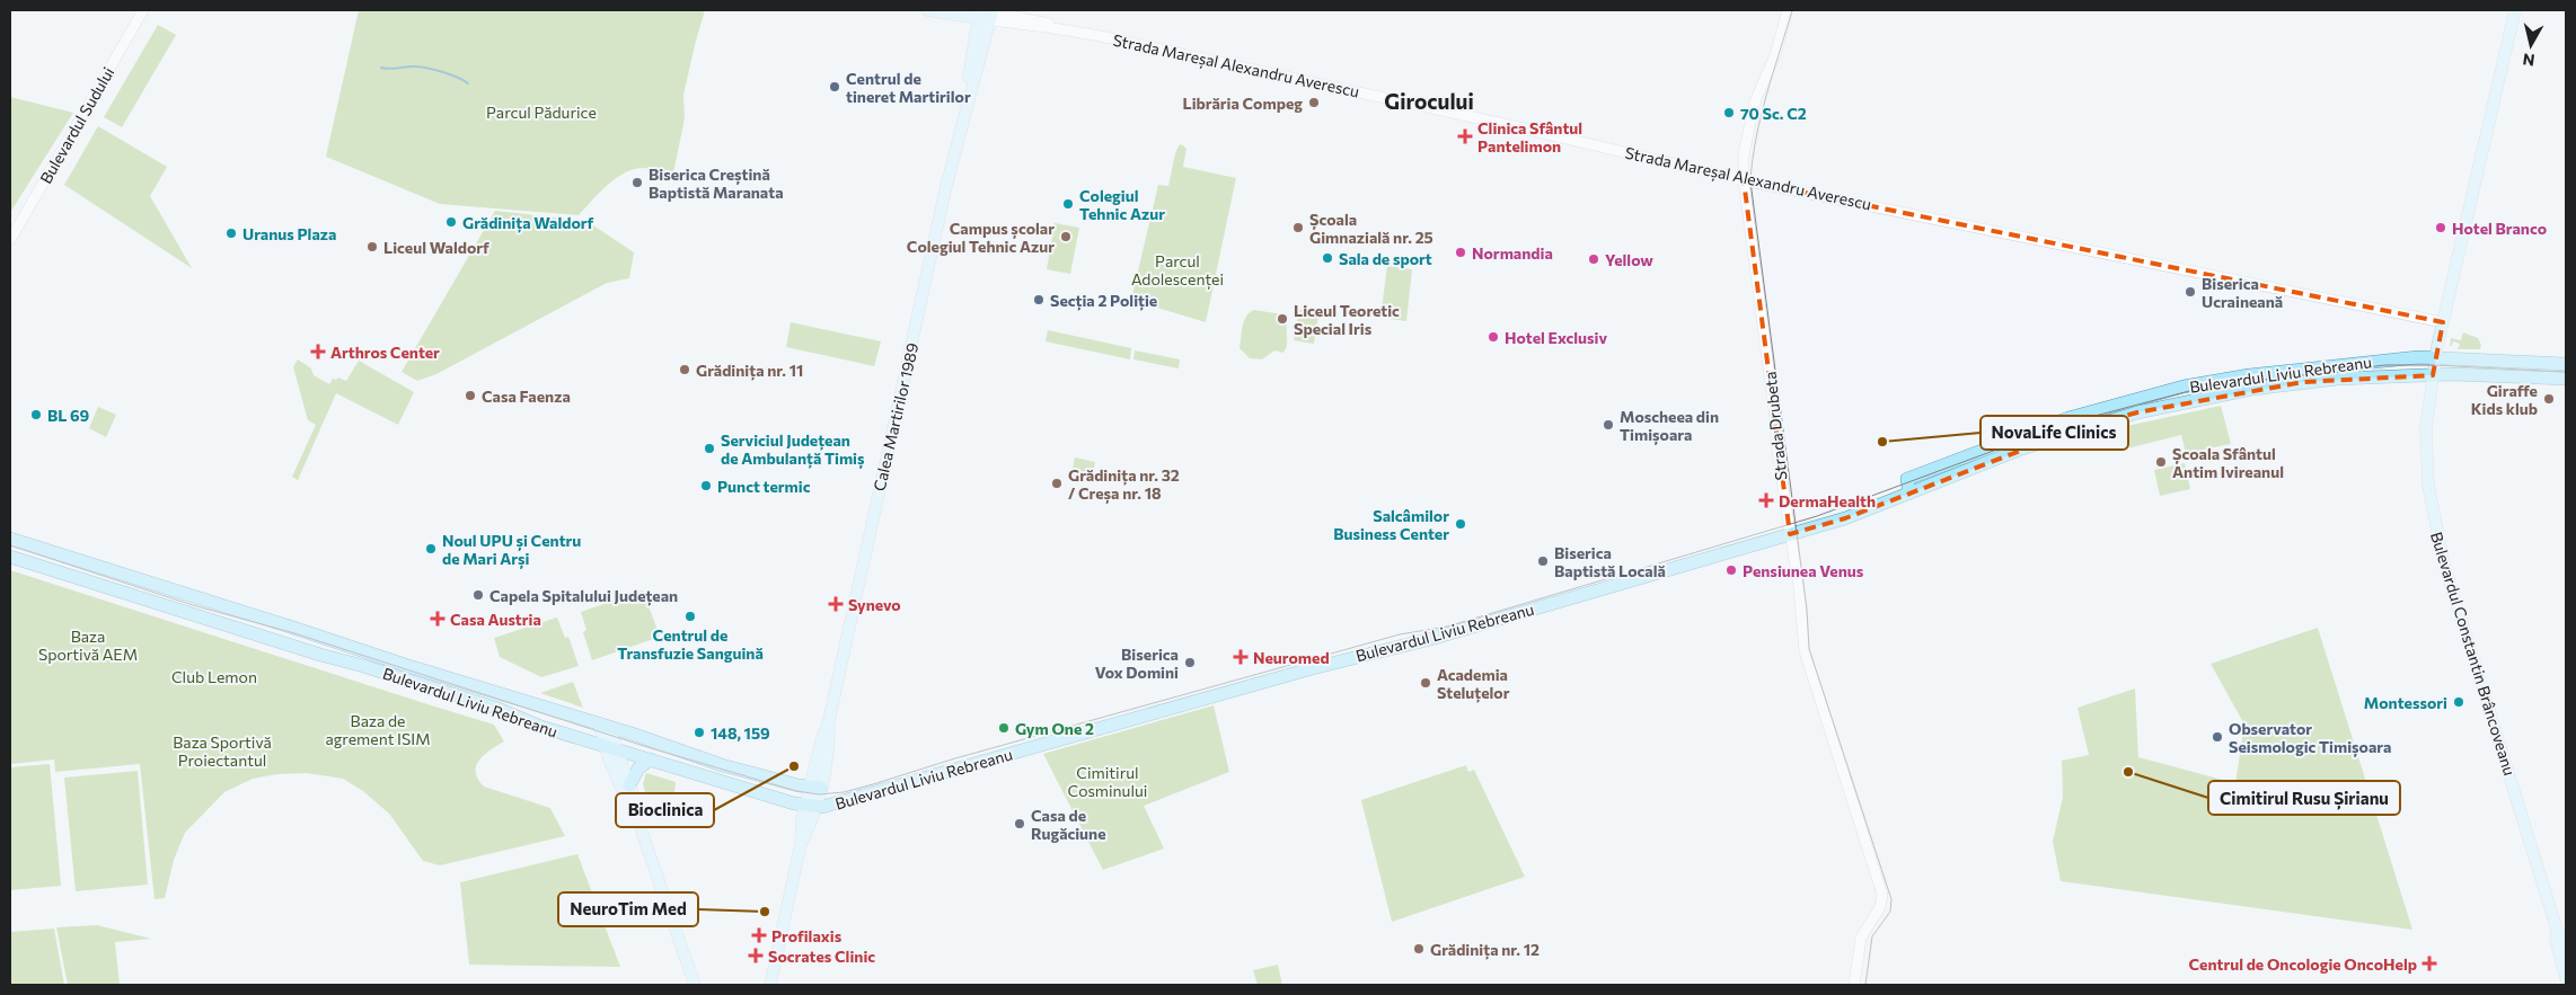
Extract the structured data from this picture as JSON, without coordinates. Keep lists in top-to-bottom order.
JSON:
{
  "streets": {
    "main road": ["Bulevardul Liviu Rebreanu", "Calea Martirilor 1989", "Bulevardul Constantin Brâncoveanu"],
    "street": ["Strada Mareșal Alexandru Averescu", "Bulevardul Sudului", "Strada Drubeta"]
  },
  "crossings": [
    ["Strada Mareșal Alexandru Averescu", "Calea Martirilor 1989"],
    ["Strada Mareșal Alexandru Averescu", "Strada Drubeta"],
    ["Strada Mareșal Alexandru Averescu", "Bulevardul Constantin Brâncoveanu"],
    ["Bulevardul Liviu Rebreanu", "Calea Martirilor 1989"],
    ["Bulevardul Liviu Rebreanu", "Strada Drubeta"],
    ["Bulevardul Liviu Rebreanu", "Bulevardul Constantin Brâncoveanu"]
  ],
  "districts": ["Girocului"],
  "parks": [
    "Parcul Pădurice",
    "Parcul Adolescenței",
    "Baza Sportivă AEM",
    "Club Lemon",
    "Baza de agrement ISIM",
    "Baza Sportivă Proiectantul",
    "Cimitirul Cosminului"
  ],
  "places": {
    "other": [
      "Centrul de tineret Martirilor",
      "Librăria Compeg",
      "70 Sc. C2",
      "Biserica Creștină Baptistă Maranata",
      "Colegiul Tehnic Azur",
      "Grădinița Waldorf",
      "Școala Gimnazială nr. 25",
      "Hotel Branco",
      "Uranus Plaza",
      "Campus școlar Colegiul Tehnic Azur",
      "Liceul Waldorf",
      "Normandia",
      "Sala de sport",
      "Yellow",
      "Biserica Ucraineană",
      "Secția 2 Poliție",
      "Liceul Teoretic Special Iris",
      "Hotel Exclusiv",
      "Grădinița nr. 11",
      "Casa Faenza",
      "Giraffe Kids klub",
      "BL 69",
      "Moscheea din Timișoara",
      "NovaLife Clinics",
      "Serviciul Județean de Ambulanță Timiș",
      "Școala Sfântul Antim Ivireanul",
      "Grădinița nr. 32 / Creșa nr. 18",
      "Punct termic",
      "Salcâmilor Business Center",
      "Noul UPU și Centru de Mari Arși",
      "Biserica Baptistă Locală",
      "Pensiunea Venus",
      "Capela Spitalului Județean",
      "Centrul de Transfuzie Sanguină",
      "Biserica Vox Domini",
      "Academia Steluțelor",
      "Montessori",
      "Gym One 2",
      "148, 159",
      "Observator Seismologic Timișoara",
      "Bioclinica",
      "Cimitirul Rusu Șirianu",
      "Casa de Rugăciune",
      "NeuroTim Med",
      "Grădinița nr. 12"
    ],
    "health": [
      "Clinica Sfântul Pantelimon",
      "Arthros Center",
      "DermaHealth",
      "Synevo",
      "Casa Austria",
      "Neuromed",
      "Profilaxis",
      "Socrates Clinic",
      "Centrul de Oncologie OncoHelp"
    ]
  },
  "north": "bottom"
}
